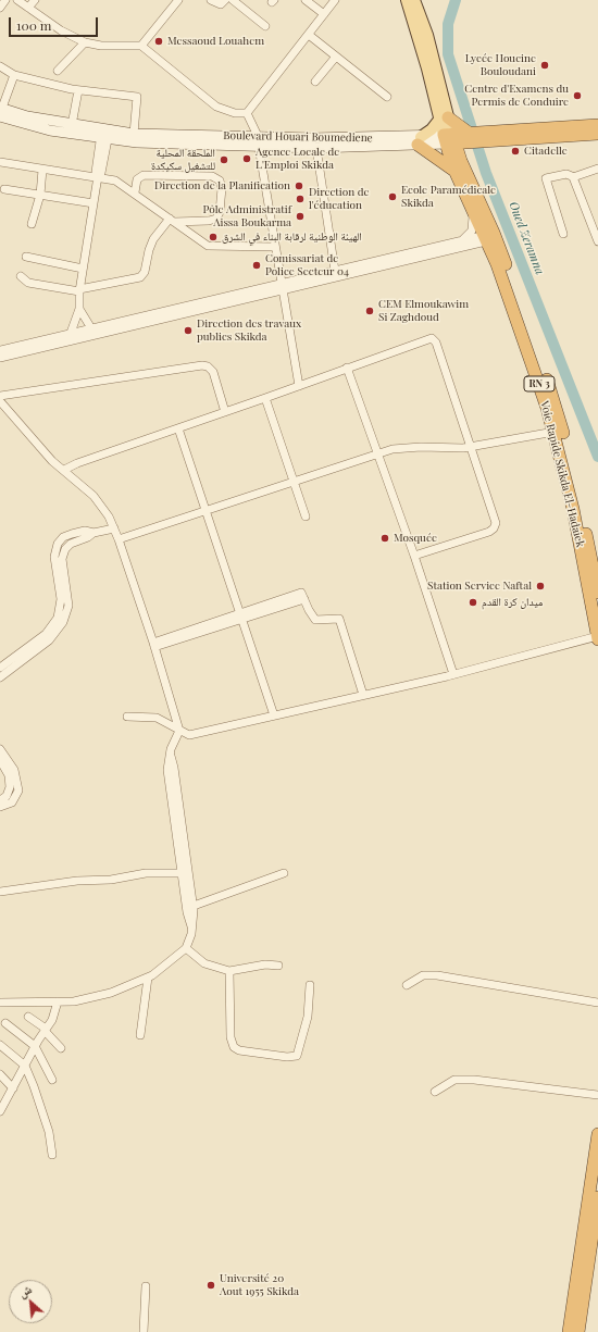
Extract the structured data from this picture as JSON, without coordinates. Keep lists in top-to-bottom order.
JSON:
{
  "streets": {
    "highway": ["Boulevard Houari Boumediene", "RN 3", "Voie Rapide Skikda El-Hadaiek"]
  },
  "crossings": [
    ["Boulevard Houari Boumediene", "RN 3"],
    ["Boulevard Houari Boumediene", "Voie Rapide Skikda El-Hadaiek"],
    ["RN 3", "Voie Rapide Skikda El-Hadaiek"]
  ],
  "water": ["Oued Zeramna"],
  "places": [
    "Messaoud Louahem",
    "Lycée Houcine Bouloudani",
    "Centre d'Examens du Permis de Conduire",
    "Citadelle",
    "Agence Locale de L'Emploi Skikda",
    "الملحقة المحلية للتشغيل سكيكدة",
    "Direction de la Planification",
    "Ecole Paramédicale Skikda",
    "Direction de l'éducation",
    "Pôle Administratif Aissa Boukarma",
    "الهيئة الوطنية لرقابة البناء في الشرق",
    "Comissariat de Police Secteur 04",
    "CEM Elmoukawim Si Zaghdoud",
    "Direction des travaux publics Skikda",
    "Mosquée",
    "Station Service Naftal",
    "ميدان كرة القدم",
    "Université 20 Aout 1955 Skikda"
  ],
  "scale_bar": "100 m",
  "north": "top left"
}
